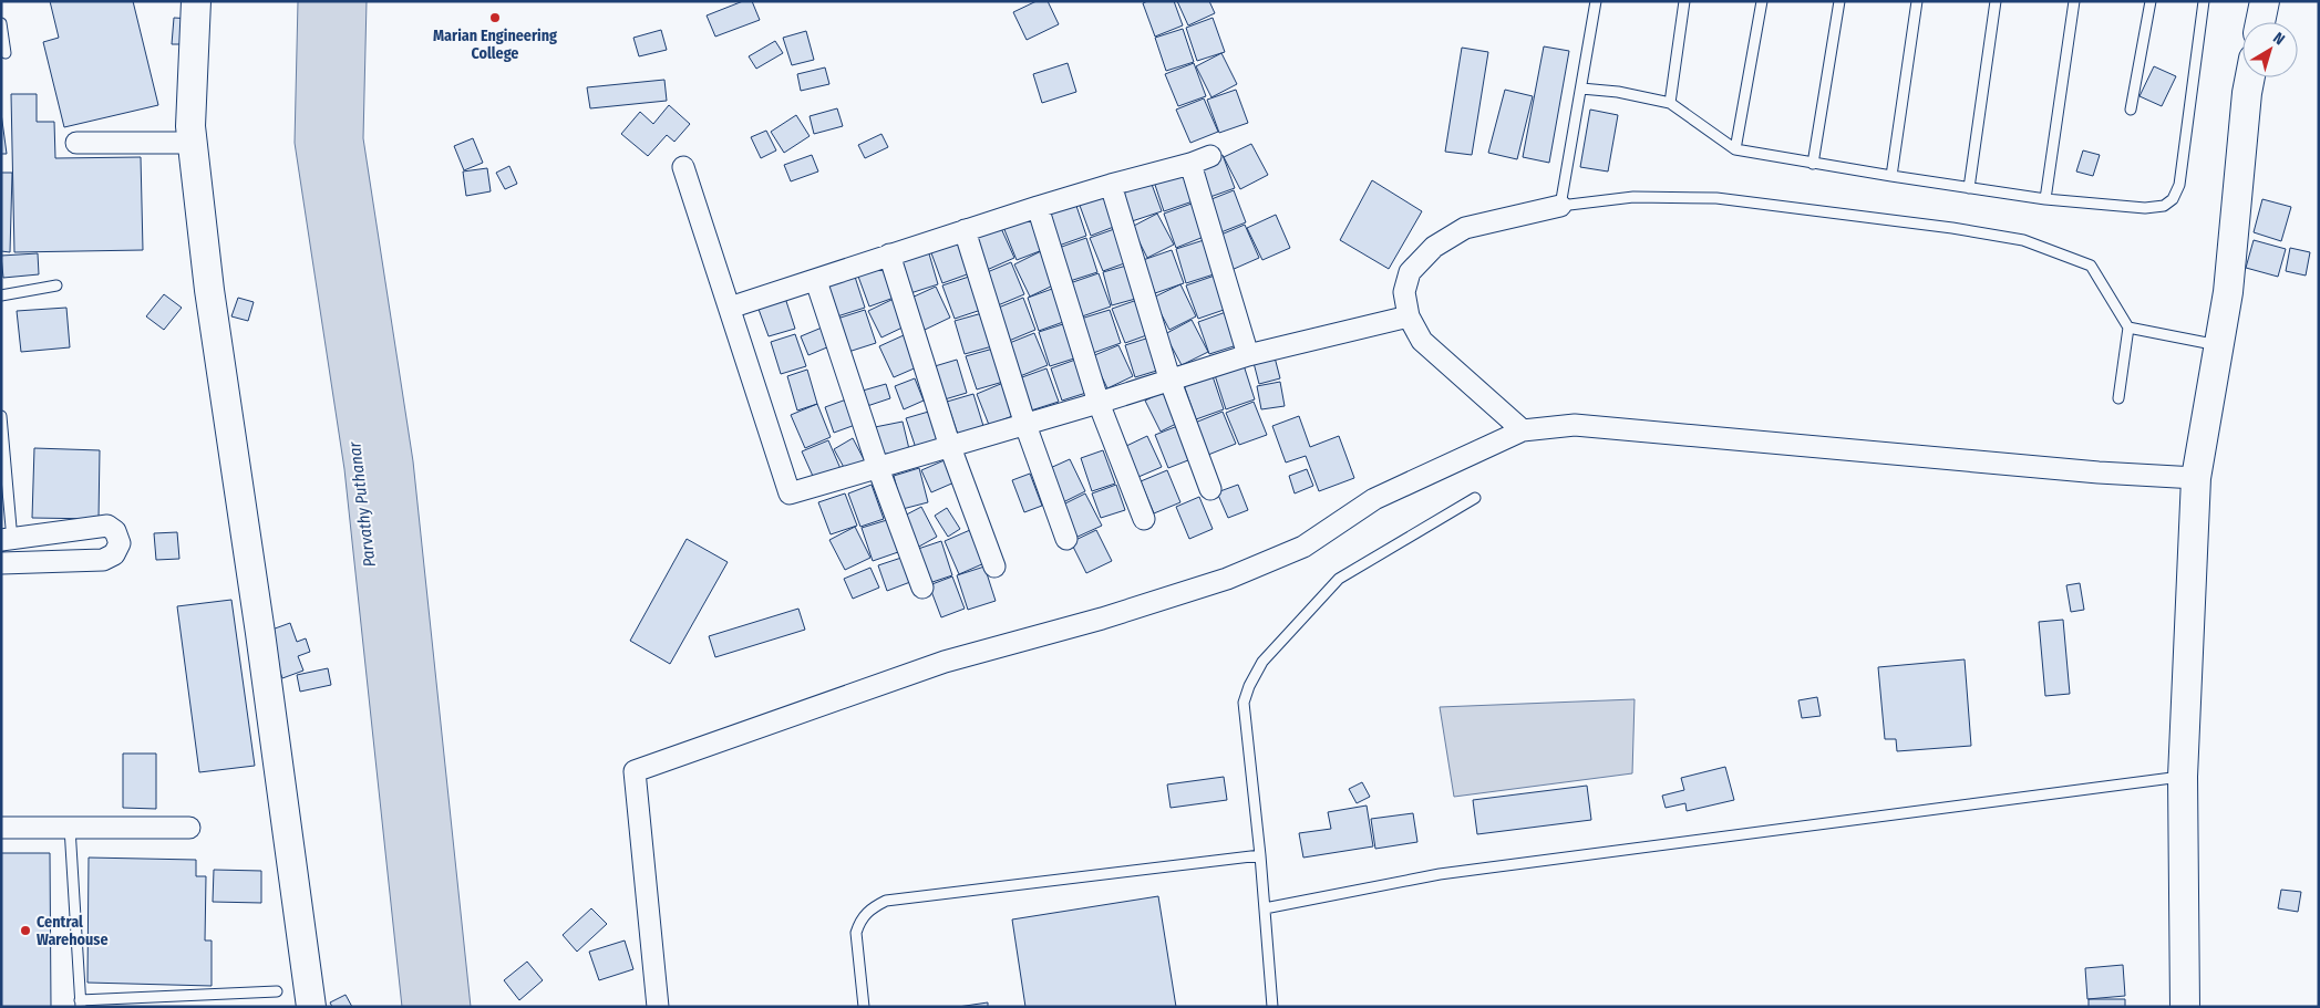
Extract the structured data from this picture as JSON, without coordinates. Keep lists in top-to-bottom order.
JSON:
{
  "water": ["Parvathy Puthanar"],
  "places": ["Marian Engineering College", "Central Warehouse"],
  "north": "top right"
}
